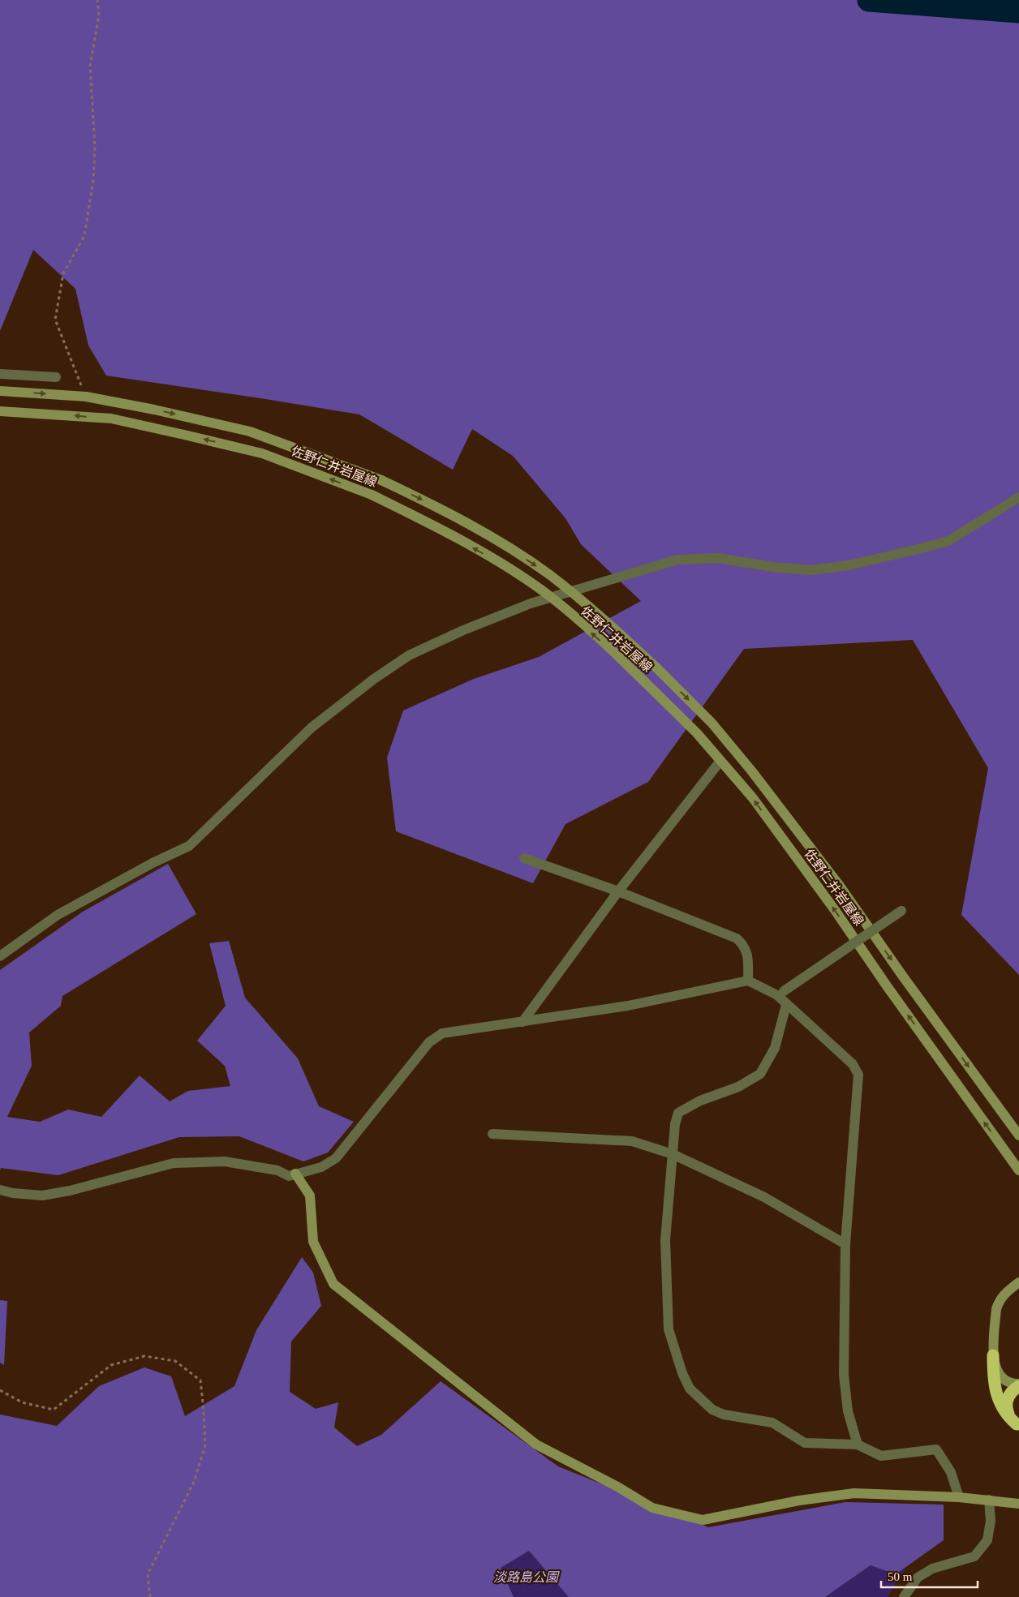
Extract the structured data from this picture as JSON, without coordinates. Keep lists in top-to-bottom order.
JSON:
{
  "streets": {
    "main road": ["佐野仁井岩屋線"]
  },
  "parks": ["淡路島公園"],
  "scale_bar": "50 m"
}
